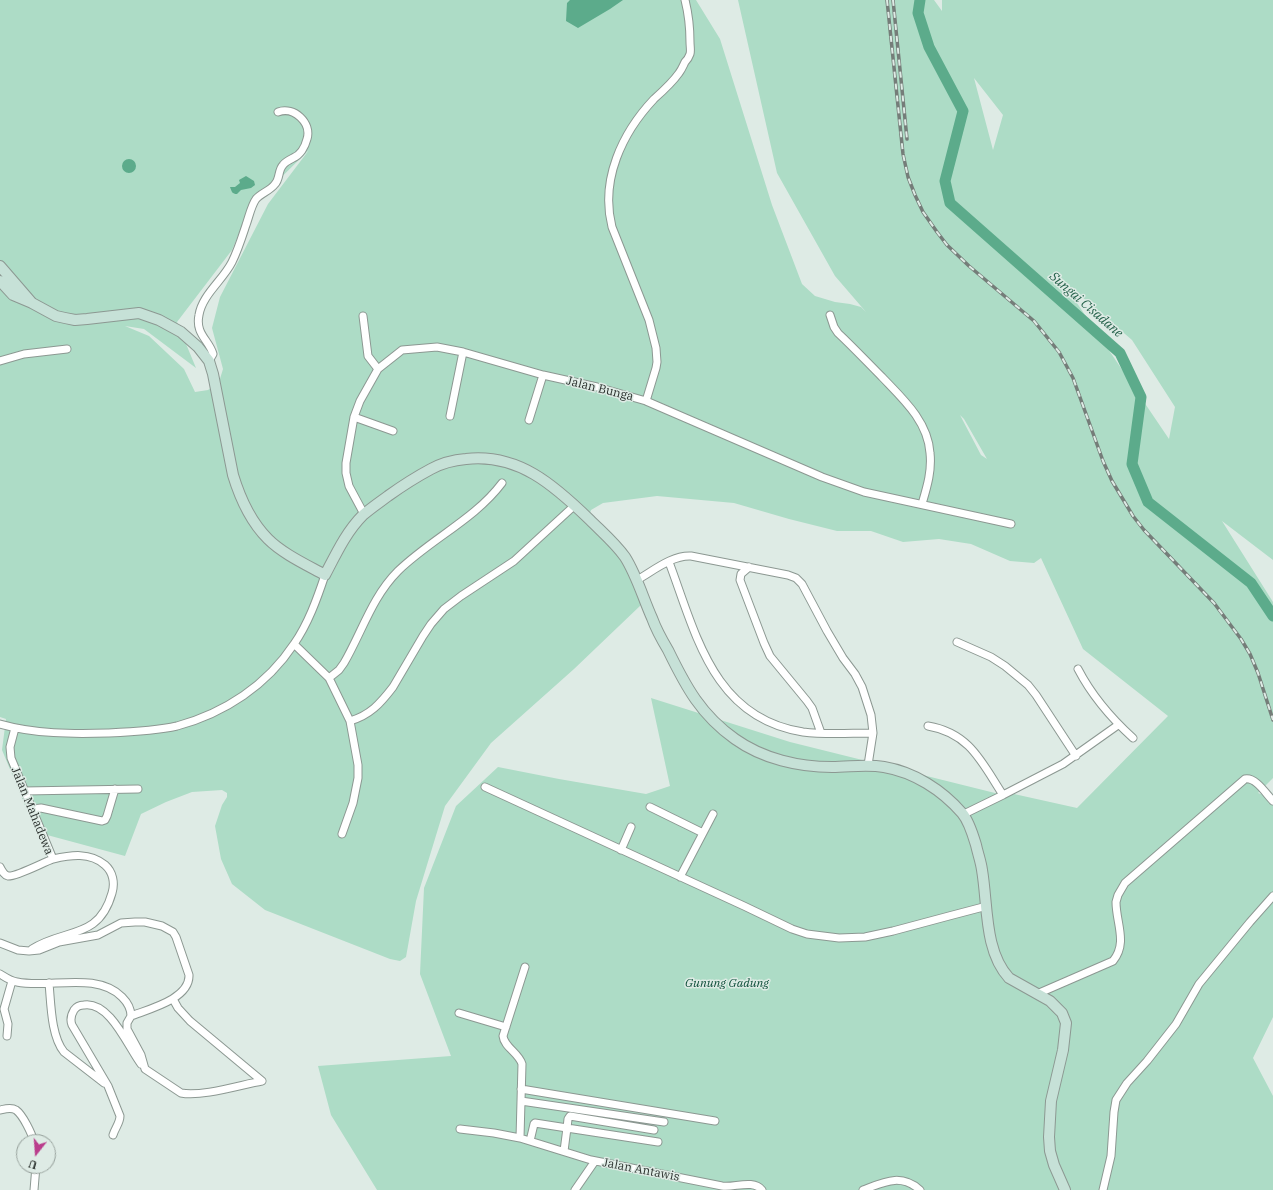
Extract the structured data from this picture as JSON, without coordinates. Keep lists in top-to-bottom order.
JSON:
{
  "streets": {
    "street": ["Jalan Bunga", "Jalan Mahadewa", "Jalan Antawis"]
  },
  "water": ["Sungai Cisadane"],
  "parks": ["Gunung Gadung"],
  "north": "bottom"
}
